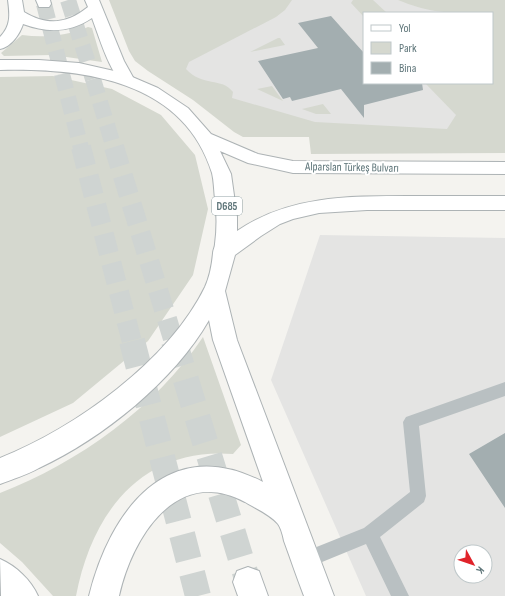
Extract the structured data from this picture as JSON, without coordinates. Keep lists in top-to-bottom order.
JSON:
{
  "streets": {
    "main road": ["Alparslan Türkeş Bulvarı", "D685"]
  },
  "crossings": [
    ["Alparslan Türkeş Bulvarı", "D685"]
  ],
  "legend": ["Yol", "Park", "Bina"],
  "north": "bottom right"
}
